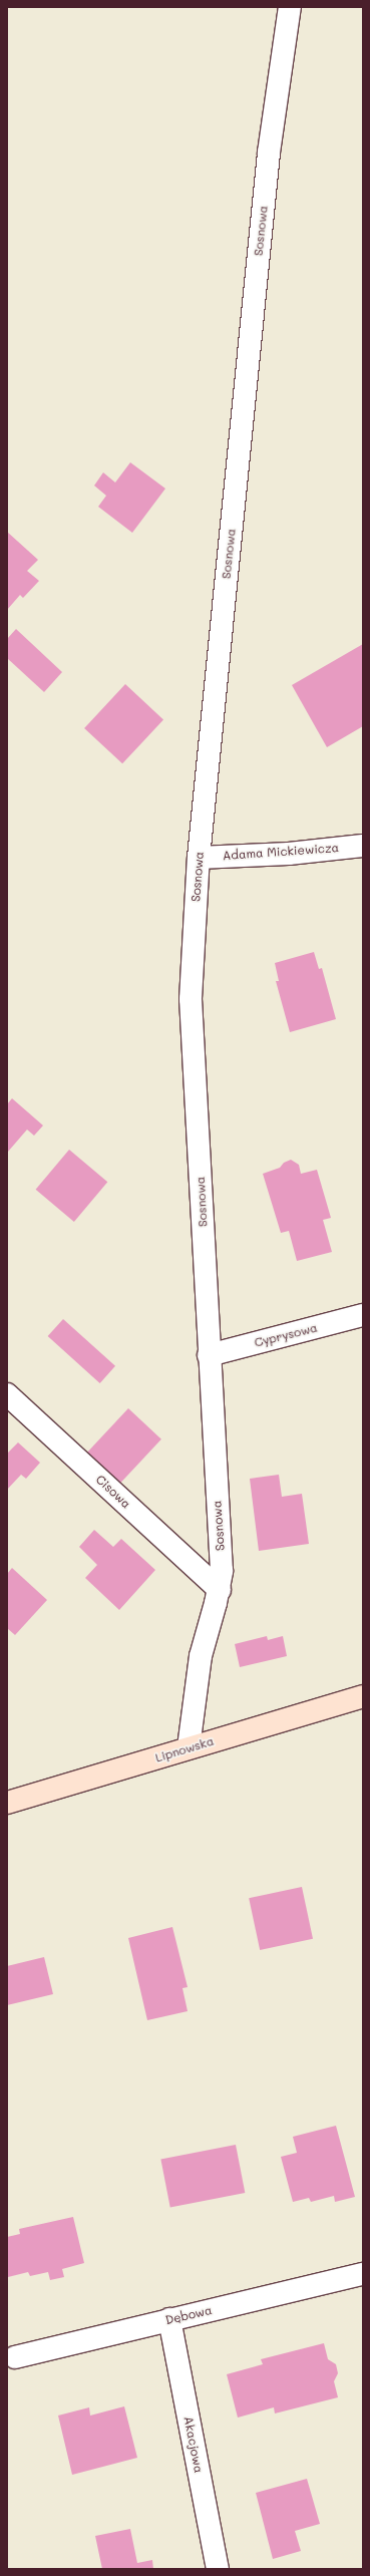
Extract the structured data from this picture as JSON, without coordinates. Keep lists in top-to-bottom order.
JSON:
{
  "streets": {
    "main road": ["Lipnowska"],
    "street": [
      "Sosnowa",
      "Adama Mickiewicza",
      "Cyprysowa",
      "Cisowa",
      "Dębowa",
      "Akacjowa"
    ]
  },
  "crossings": [
    ["Sosnowa", "Adama Mickiewicza"],
    ["Sosnowa", "Cyprysowa"],
    ["Sosnowa", "Cisowa"],
    ["Sosnowa", "Lipnowska"],
    ["Dębowa", "Akacjowa"]
  ]
}
